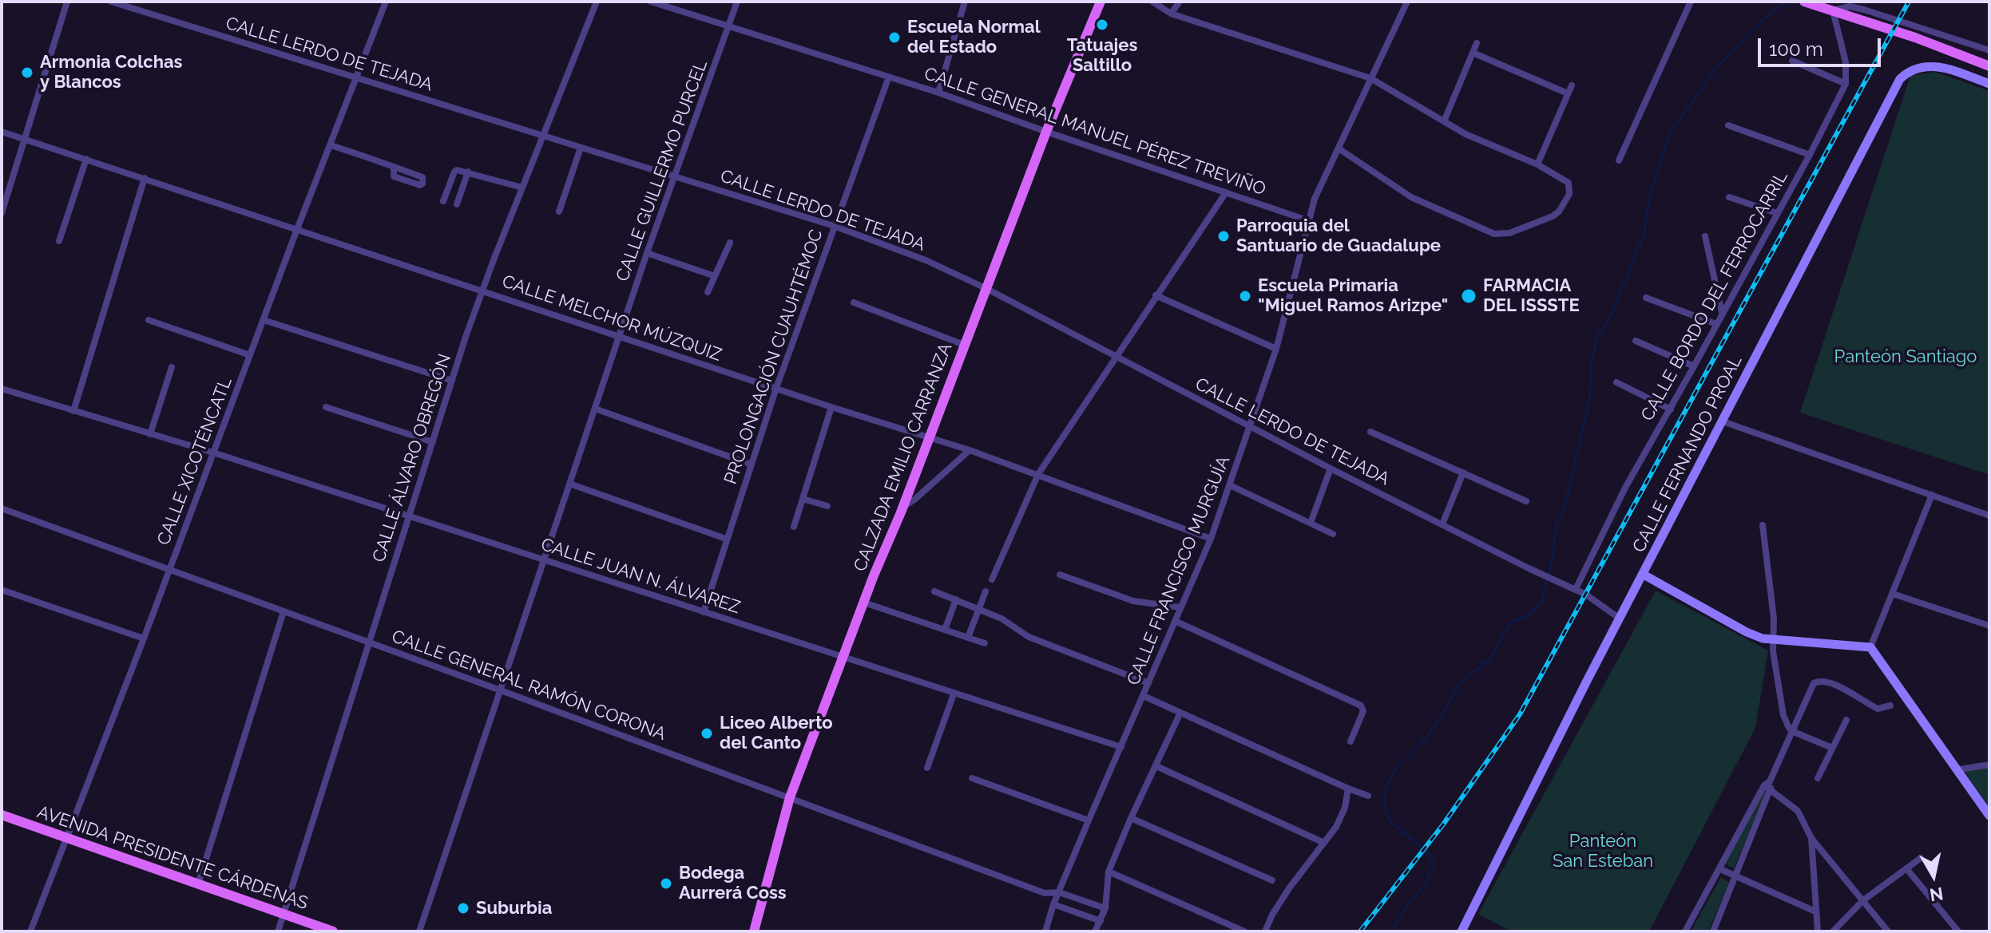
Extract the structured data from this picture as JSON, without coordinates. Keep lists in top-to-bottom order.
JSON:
{
  "streets": {
    "main road": ["CALZADA EMILIO CARRANZA", "AVENIDA PRESIDENTE CÁRDENAS"],
    "street": [
      "CALLE LERDO DE TEJADA",
      "CALLE GENERAL MANUEL PÉREZ TREVIÑO",
      "CALLE GUILLERMO PURCEL",
      "CALLE BORDO DEL FERROCARRIL",
      "CALLE MELCHOR MÚZQUIZ",
      "PROLONGACIÓN CUAUHTÉMOC",
      "CALLE FERNANDO PROAL",
      "CALLE ÁLVARO OBREGÓN",
      "CALLE XICOTÉNCATL",
      "CALLE FRANCISCO MURGUÍA",
      "CALLE JUAN N. ÁLVAREZ",
      "CALLE GENERAL RAMÓN CORONA"
    ]
  },
  "crossings": [
    ["CALLE LERDO DE TEJADA", "CALLE GUILLERMO PURCEL"],
    ["CALLE LERDO DE TEJADA", "CALLE BORDO DEL FERROCARRIL"],
    ["CALLE LERDO DE TEJADA", "PROLONGACIÓN CUAUHTÉMOC"],
    ["CALLE LERDO DE TEJADA", "CALLE FERNANDO PROAL"],
    ["CALLE LERDO DE TEJADA", "CALZADA EMILIO CARRANZA"],
    ["CALLE LERDO DE TEJADA", "CALLE ÁLVARO OBREGÓN"],
    ["CALLE LERDO DE TEJADA", "CALLE XICOTÉNCATL"],
    ["CALLE LERDO DE TEJADA", "CALLE FRANCISCO MURGUÍA"],
    ["CALLE GENERAL MANUEL PÉREZ TREVIÑO", "CALLE GUILLERMO PURCEL"],
    ["CALLE GENERAL MANUEL PÉREZ TREVIÑO", "PROLONGACIÓN CUAUHTÉMOC"],
    ["CALLE GENERAL MANUEL PÉREZ TREVIÑO", "CALZADA EMILIO CARRANZA"],
    ["CALLE GENERAL MANUEL PÉREZ TREVIÑO", "CALLE FRANCISCO MURGUÍA"],
    ["CALLE GUILLERMO PURCEL", "CALLE MELCHOR MÚZQUIZ"],
    ["CALLE GUILLERMO PURCEL", "CALLE JUAN N. ÁLVAREZ"],
    ["CALLE GUILLERMO PURCEL", "CALLE GENERAL RAMÓN CORONA"],
    ["CALLE MELCHOR MÚZQUIZ", "PROLONGACIÓN CUAUHTÉMOC"],
    ["CALLE MELCHOR MÚZQUIZ", "CALZADA EMILIO CARRANZA"],
    ["CALLE MELCHOR MÚZQUIZ", "CALLE ÁLVARO OBREGÓN"],
    ["CALLE MELCHOR MÚZQUIZ", "CALLE XICOTÉNCATL"],
    ["CALLE MELCHOR MÚZQUIZ", "CALLE FRANCISCO MURGUÍA"],
    ["PROLONGACIÓN CUAUHTÉMOC", "CALLE JUAN N. ÁLVAREZ"],
    ["CALZADA EMILIO CARRANZA", "CALLE JUAN N. ÁLVAREZ"],
    ["CALZADA EMILIO CARRANZA", "CALLE GENERAL RAMÓN CORONA"],
    ["CALLE ÁLVARO OBREGÓN", "CALLE JUAN N. ÁLVAREZ"],
    ["CALLE ÁLVARO OBREGÓN", "CALLE GENERAL RAMÓN CORONA"],
    ["CALLE ÁLVARO OBREGÓN", "AVENIDA PRESIDENTE CÁRDENAS"],
    ["CALLE XICOTÉNCATL", "CALLE JUAN N. ÁLVAREZ"],
    ["CALLE XICOTÉNCATL", "CALLE GENERAL RAMÓN CORONA"],
    ["CALLE XICOTÉNCATL", "AVENIDA PRESIDENTE CÁRDENAS"],
    ["CALLE FRANCISCO MURGUÍA", "CALLE JUAN N. ÁLVAREZ"],
    ["CALLE FRANCISCO MURGUÍA", "CALLE GENERAL RAMÓN CORONA"]
  ],
  "parks": ["Panteón Santiago", "Panteón San Esteban"],
  "places": [
    "Tatuajes Saltillo",
    "Escuela Normal del Estado",
    "Armonia Colchas y Blancos",
    "Parroquia del Santuario de Guadalupe",
    "Escuela Primaria \"Miguel Ramos Arizpe\"",
    "FARMACIA DEL ISSSTE",
    "Liceo Alberto del Canto",
    "Bodega Aurrerá Coss",
    "Suburbia"
  ],
  "scale_bar": "100 m",
  "north": "bottom"
}
